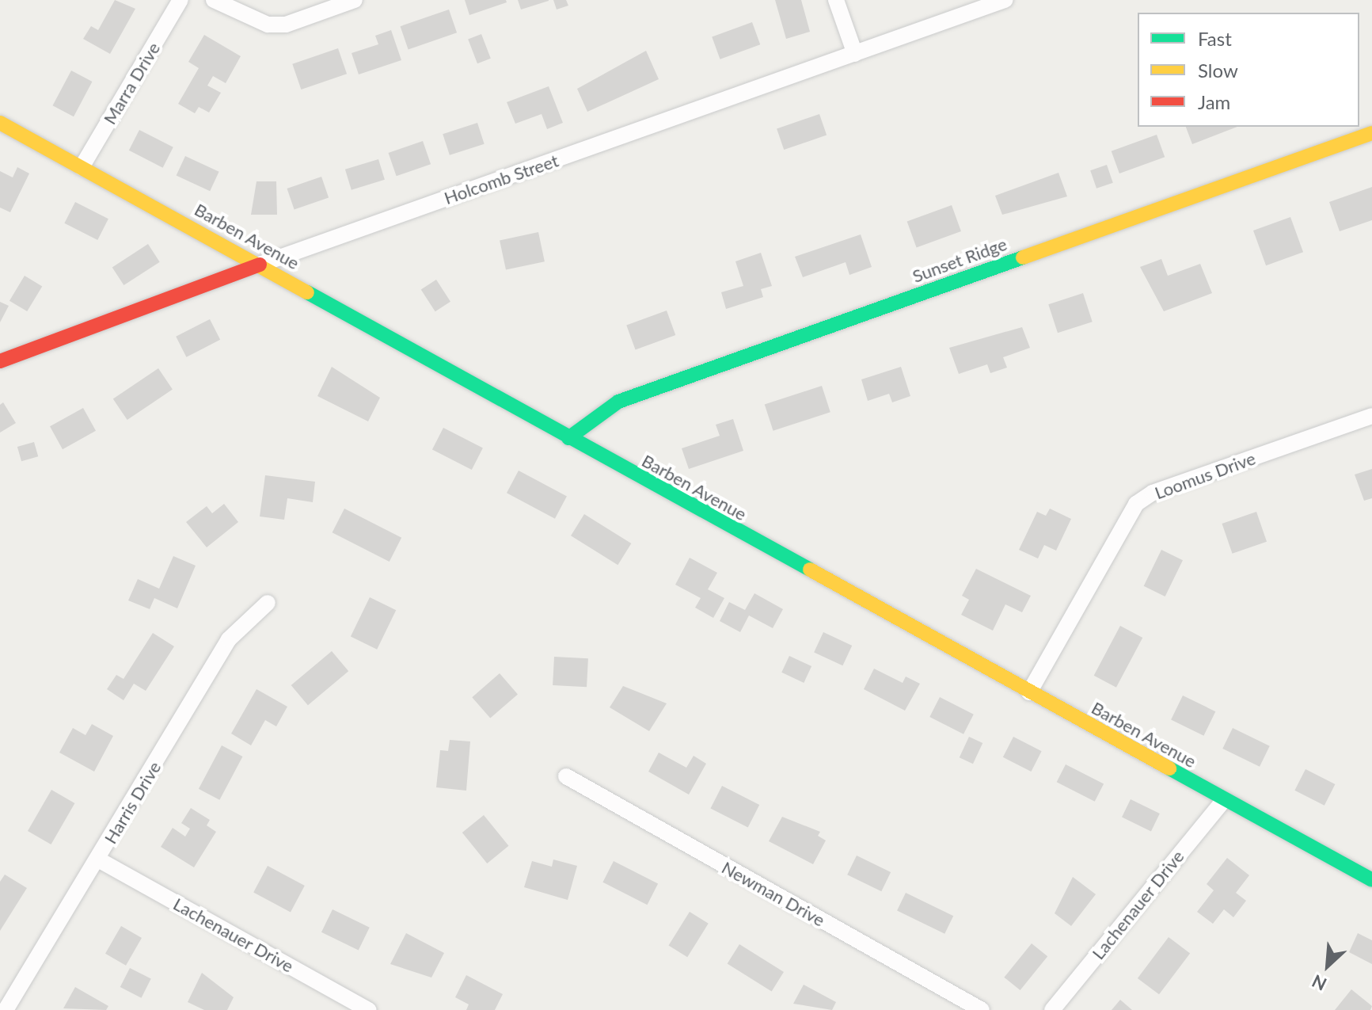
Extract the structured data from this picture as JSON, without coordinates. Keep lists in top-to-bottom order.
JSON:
{
  "streets": {
    "street": [
      "Marra Drive",
      "Holcomb Street",
      "Barben Avenue",
      "Sunset Ridge",
      "Loomus Drive",
      "Harris Drive",
      "Newman Drive",
      "Lachenauer Drive"
    ]
  },
  "crossings": [
    ["Marra Drive", "Barben Avenue"],
    ["Holcomb Street", "Barben Avenue"],
    ["Barben Avenue", "Sunset Ridge"],
    ["Barben Avenue", "Loomus Drive"],
    ["Barben Avenue", "Lachenauer Drive"],
    ["Harris Drive", "Lachenauer Drive"]
  ],
  "legend": ["Fast", "Slow", "Jam"],
  "north": "bottom left"
}
